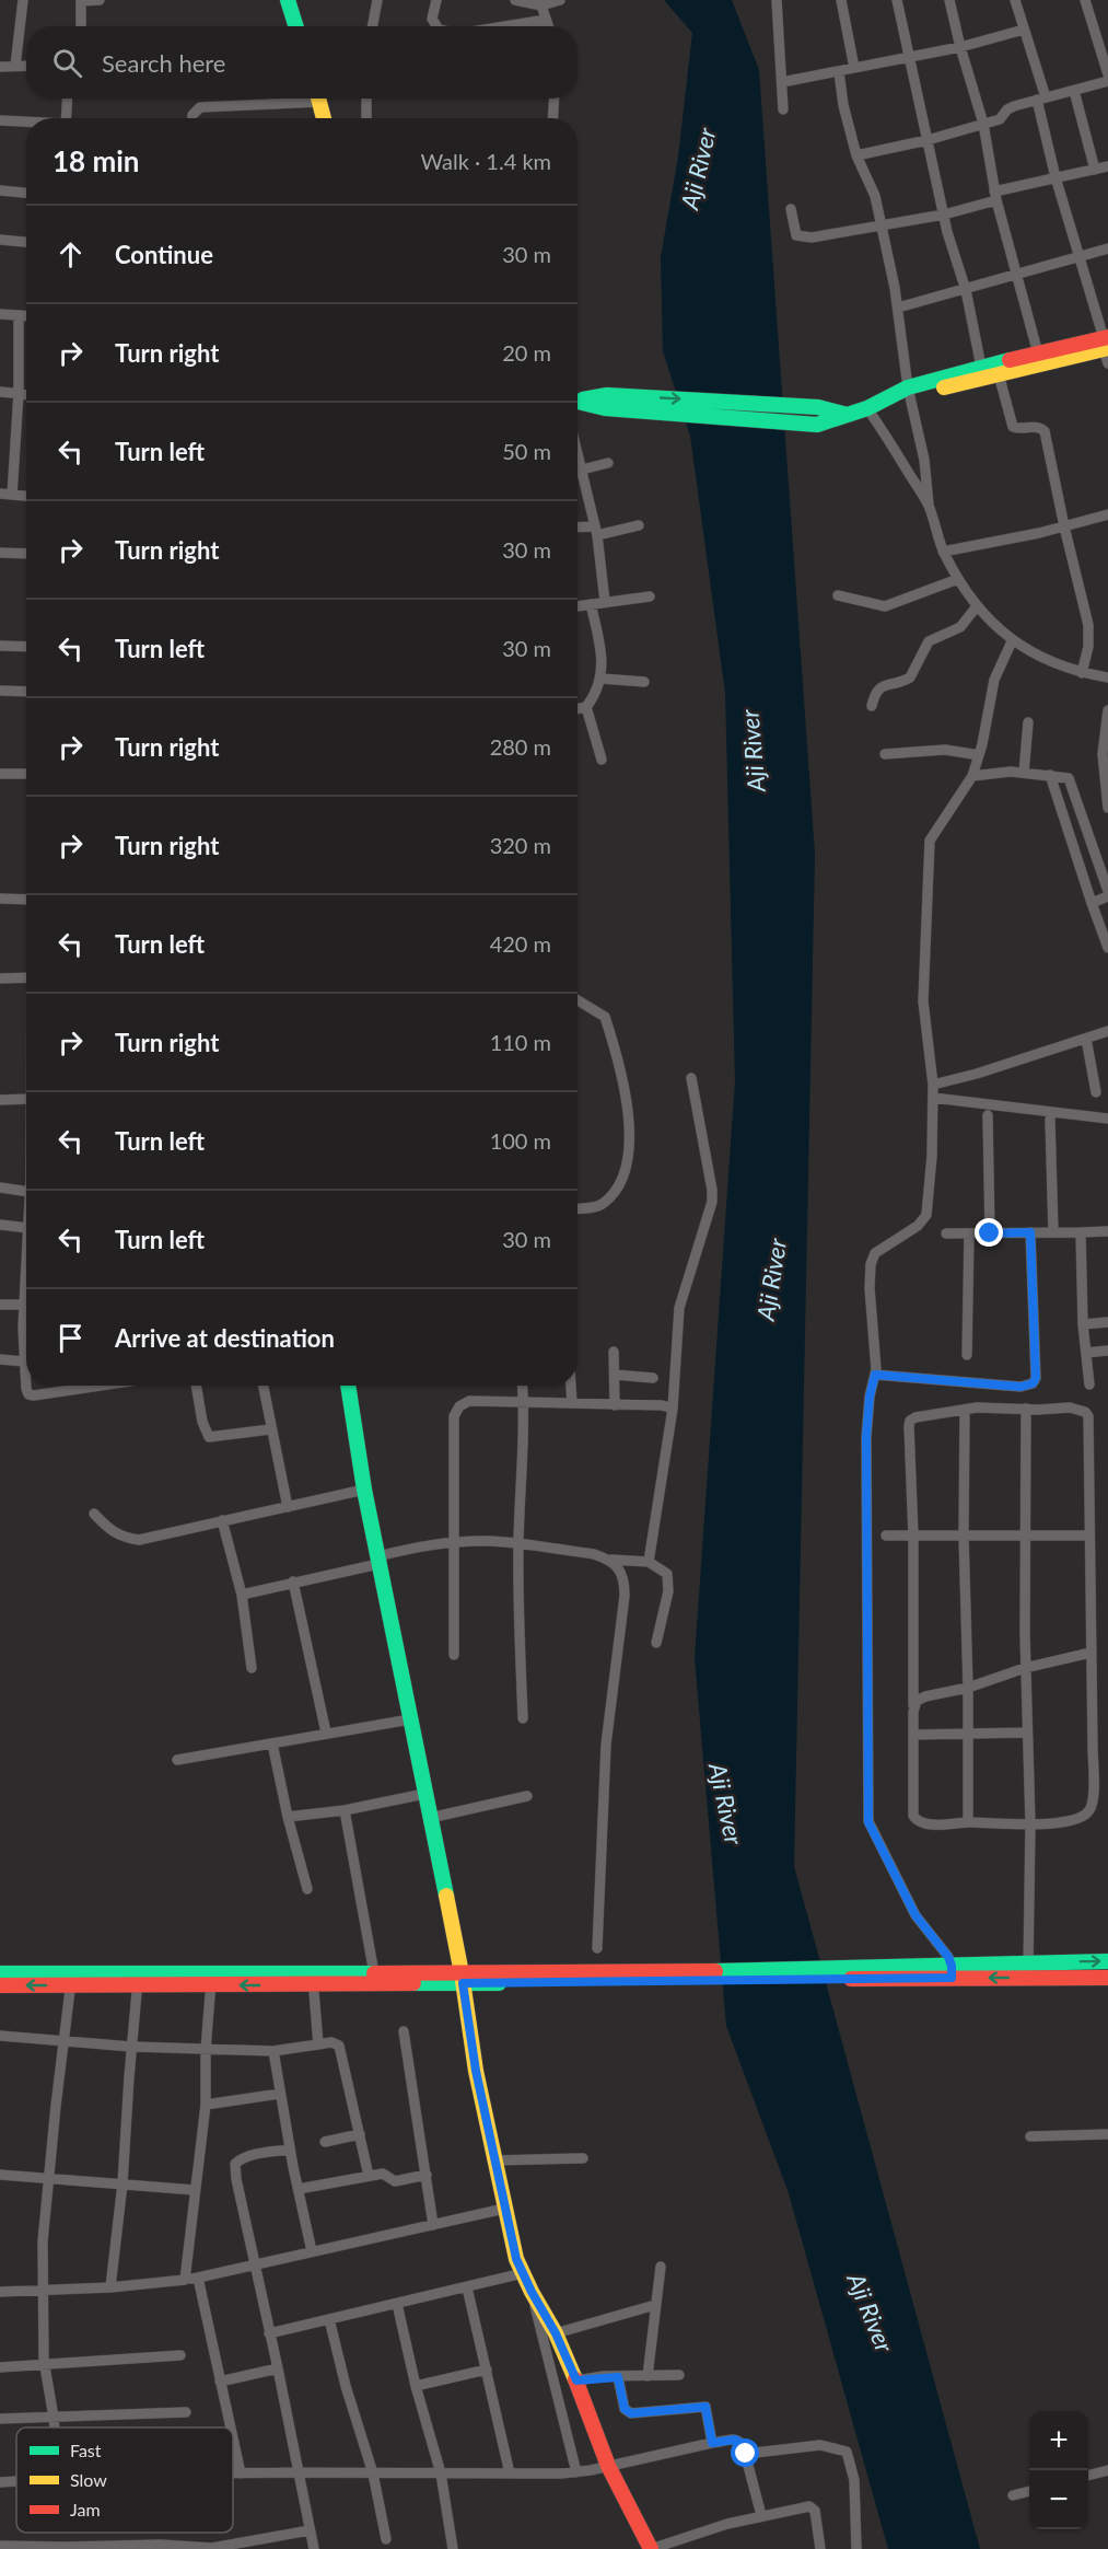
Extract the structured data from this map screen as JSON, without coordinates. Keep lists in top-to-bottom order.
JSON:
{
  "water": ["Aji River"],
  "legend": ["Fast", "Slow", "Jam"],
  "page": {
    "search": "Search here",
    "heading": ["18 min", "Walk · 1.4 km"],
    "list": [
      ["Continue", "30 m"],
      ["Turn right", "20 m"],
      ["Turn left", "50 m"],
      ["Turn right", "30 m"],
      ["Turn left", "30 m"],
      ["Turn right", "280 m"],
      ["Turn right", "320 m"],
      ["Turn left", "420 m"],
      ["Turn right", "110 m"],
      ["Turn left", "100 m"],
      ["Turn left", "30 m"],
      "Arrive at destination"
    ],
    "map_buttons": ["+", "−"]
  }
}
